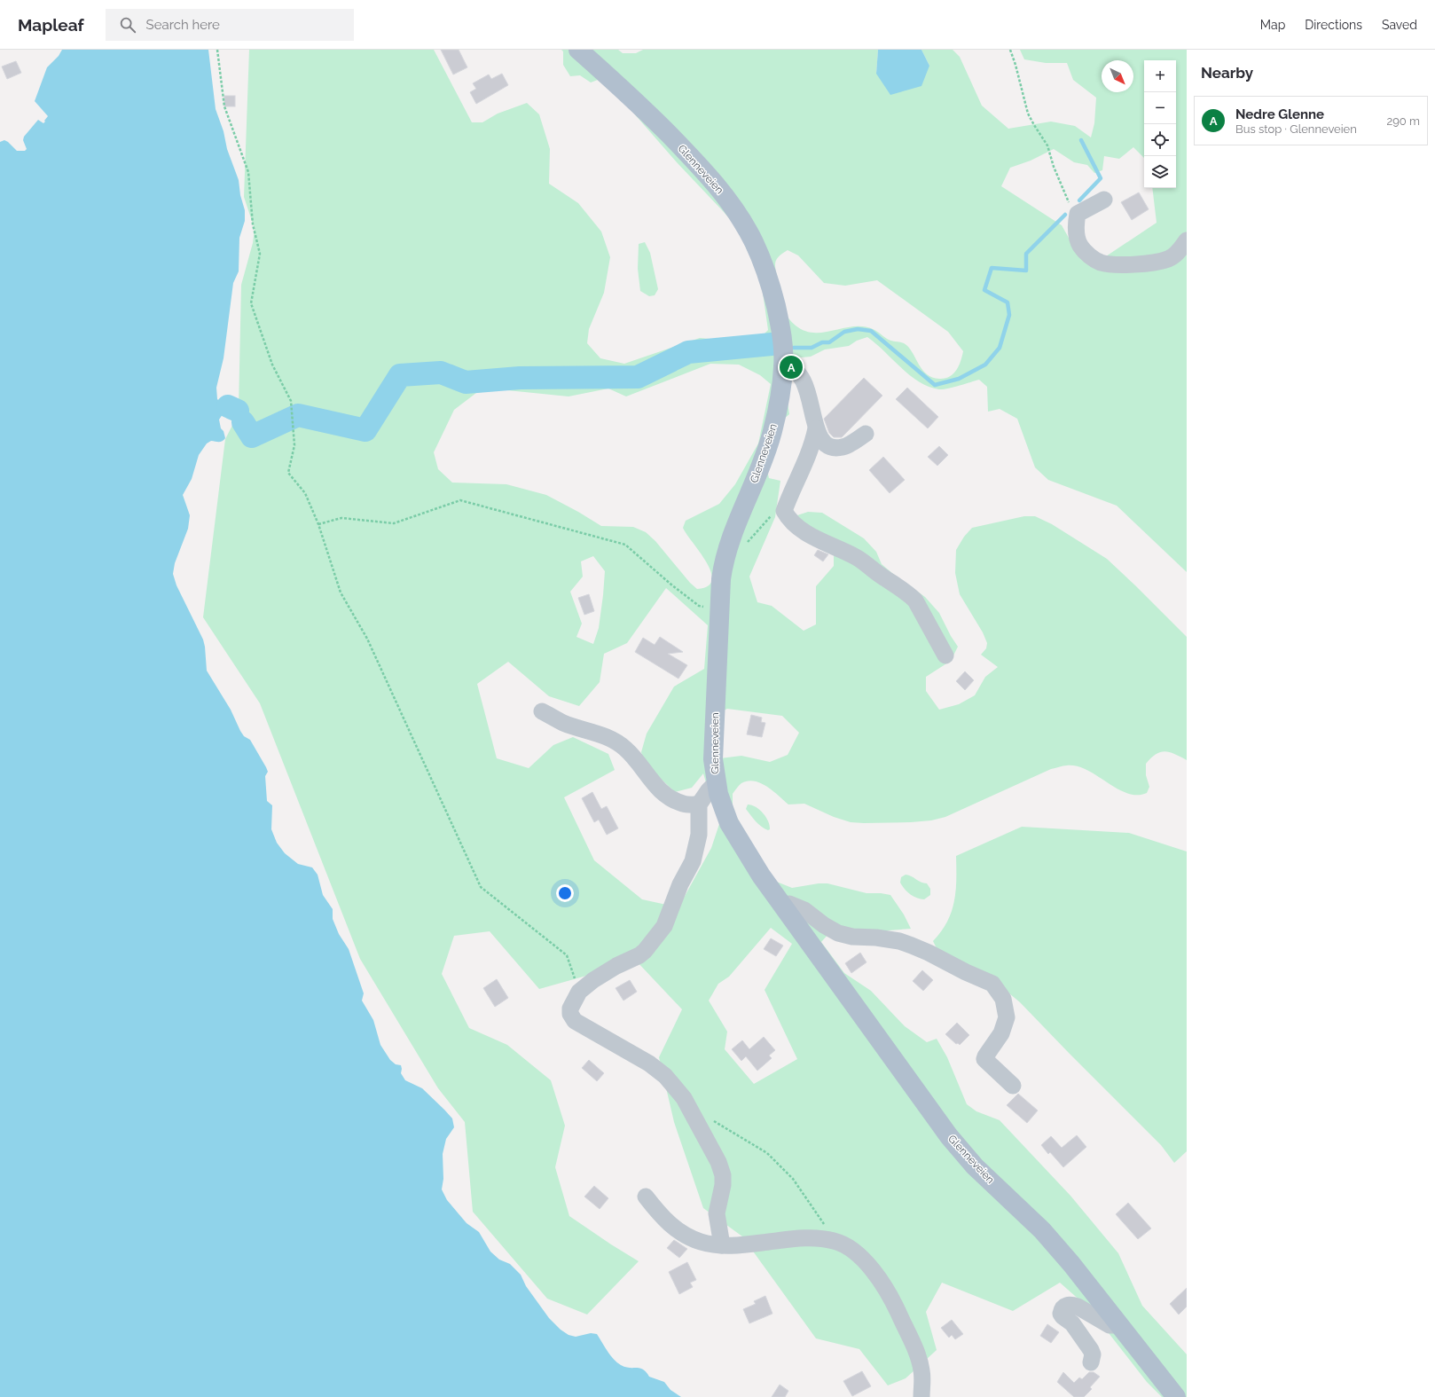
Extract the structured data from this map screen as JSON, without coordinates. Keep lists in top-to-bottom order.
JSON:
{
  "streets": {
    "main road": ["Glenneveien"]
  },
  "north": "bottom right",
  "page": {
    "header": "Mapleaf",
    "search": "Search here",
    "nav": ["Map", "Directions", "Saved"],
    "heading": "Nearby",
    "map_buttons": ["+", "−"],
    "list": [
      {
        "mark": "A",
        "name": "Nedre Glenne",
        "note": "Bus stop · Glenneveien",
        "value": "290 m"
      }
    ],
    "pins": "A"
  }
}
